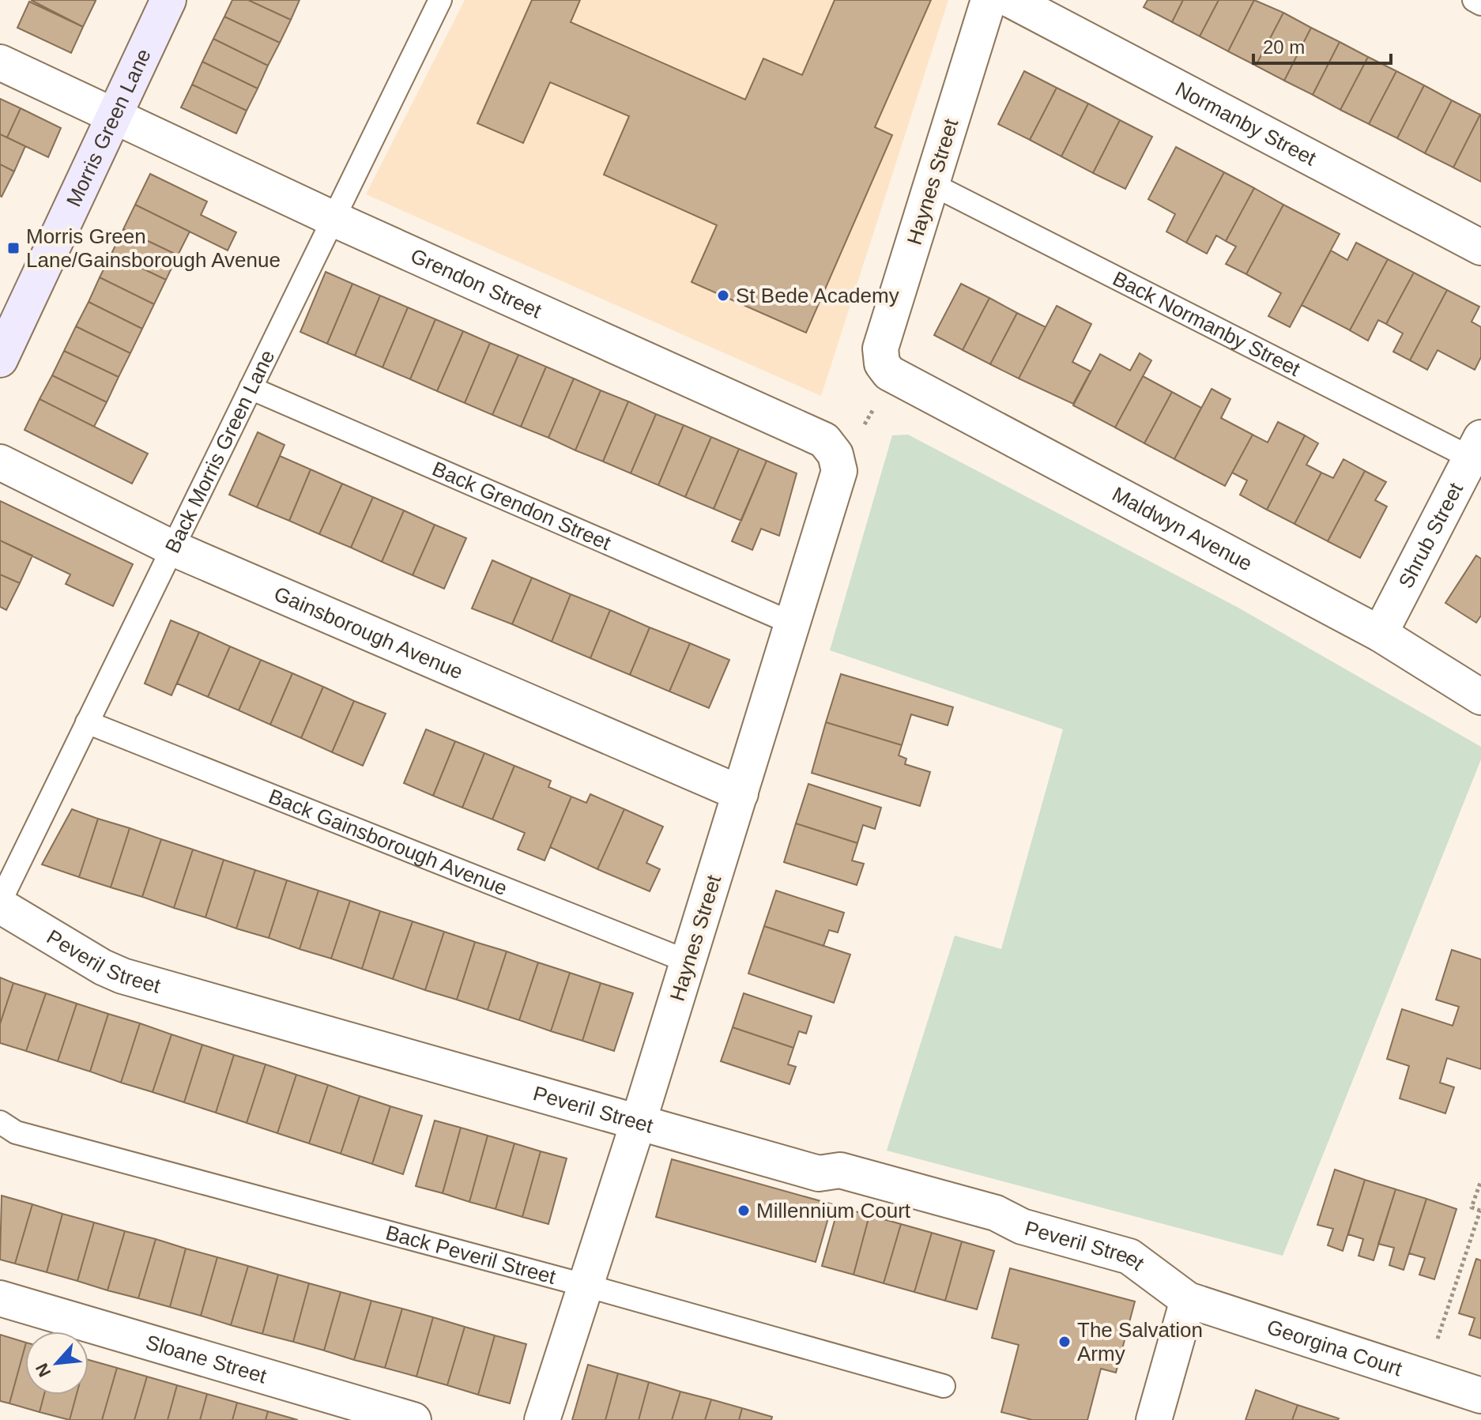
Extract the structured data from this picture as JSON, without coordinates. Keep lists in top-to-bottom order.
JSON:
{
  "streets": {
    "street": [
      "Normanby Street",
      "Morris Green Lane",
      "Haynes Street",
      "Grendon Street",
      "Maldwyn Avenue",
      "Shrub Street",
      "Gainsborough Avenue",
      "Peveril Street",
      "Georgina Court",
      "Sloane Street"
    ],
    "lane": [
      "Back Normanby Street",
      "Back Morris Green Lane",
      "Back Grendon Street",
      "Back Gainsborough Avenue",
      "Back Peveril Street"
    ]
  },
  "crossings": [
    ["Morris Green Lane", "Grendon Street"],
    ["Haynes Street", "Grendon Street"],
    ["Haynes Street", "Back Normanby Street"],
    ["Haynes Street", "Back Grendon Street"],
    ["Haynes Street", "Maldwyn Avenue"],
    ["Haynes Street", "Gainsborough Avenue"],
    ["Haynes Street", "Back Gainsborough Avenue"],
    ["Haynes Street", "Peveril Street"],
    ["Haynes Street", "Back Peveril Street"],
    ["Grendon Street", "Back Morris Green Lane"],
    ["Back Normanby Street", "Shrub Street"],
    ["Back Morris Green Lane", "Back Grendon Street"],
    ["Back Morris Green Lane", "Gainsborough Avenue"],
    ["Back Morris Green Lane", "Back Gainsborough Avenue"],
    ["Back Morris Green Lane", "Peveril Street"],
    ["Maldwyn Avenue", "Shrub Street"],
    ["Peveril Street", "Georgina Court"]
  ],
  "places": {
    "transit": ["Morris Green Lane/Gainsborough Avenue"],
    "other": ["St Bede Academy", "Millennium Court", "The Salvation Army"]
  },
  "scale_bar": "20 m",
  "north": "bottom left"
}
